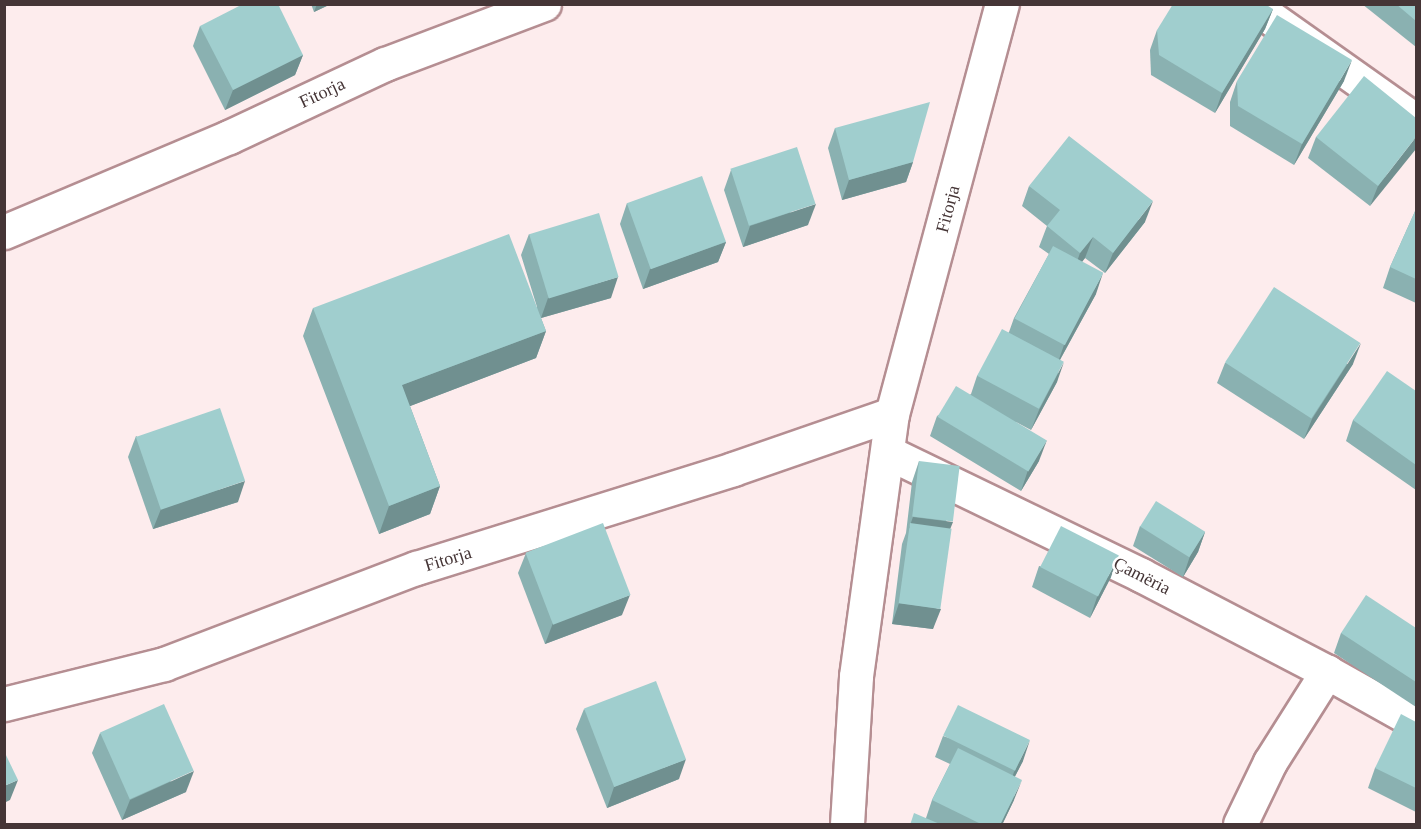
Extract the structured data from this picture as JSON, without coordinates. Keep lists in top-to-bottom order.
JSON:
{
  "streets": {
    "street": ["Fitorja", "Çamëria"]
  },
  "crossings": [
    ["Fitorja", "Çamëria"]
  ]
}
